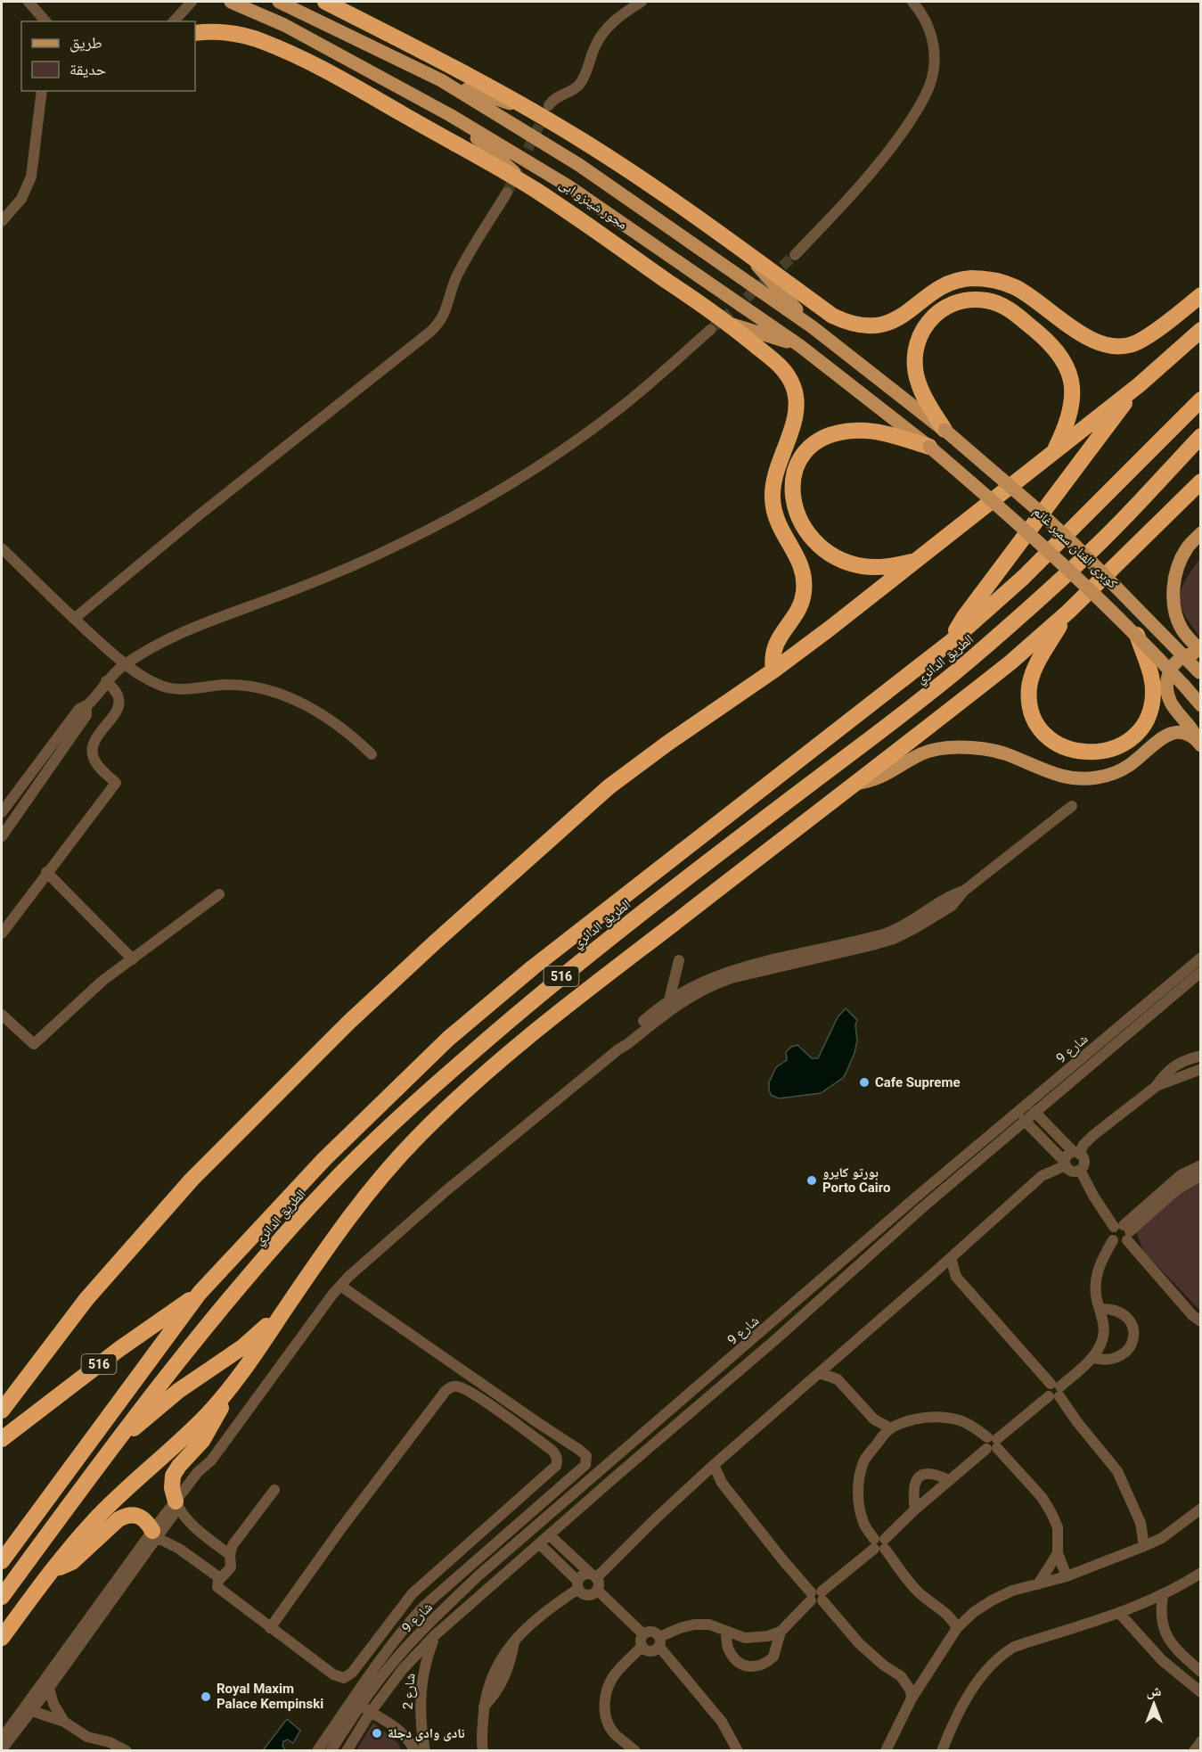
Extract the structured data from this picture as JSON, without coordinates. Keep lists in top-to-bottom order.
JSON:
{
  "streets": {
    "highway": ["الطريق الدائري", "516"],
    "main road": ["محور شينزو ابى", "كوبرى الفنان سمير غانم"],
    "street": ["شارع 9", "شارع 2"]
  },
  "crossings": [
    ["محور شينزو ابى", "كوبرى الفنان سمير غانم"],
    ["الطريق الدائري", "516"],
    ["شارع 9", "شارع 2"]
  ],
  "places": [
    "Cafe Supreme",
    "بورتو كايرو Porto Cairo",
    "Royal Maxim Palace Kempinski",
    "نادى وادى دجلة"
  ],
  "legend": ["طريق", "حديقة"],
  "north": "top"
}
